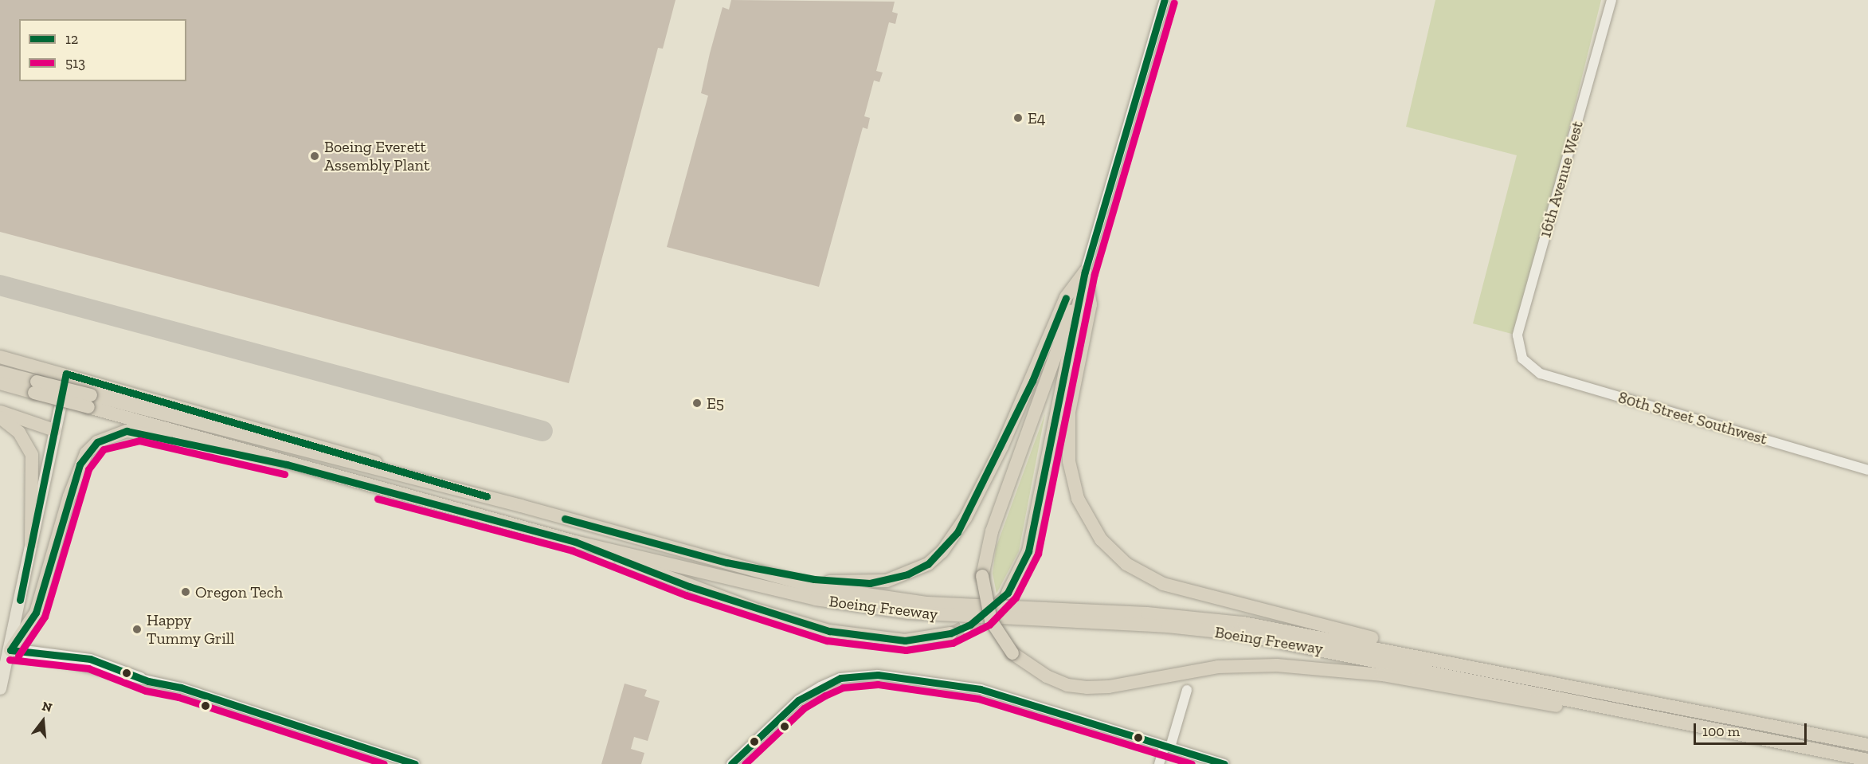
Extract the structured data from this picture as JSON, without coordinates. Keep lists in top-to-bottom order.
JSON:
{
  "streets": {
    "highway": ["Boeing Freeway"],
    "street": ["16th Avenue West", "80th Street Southwest"]
  },
  "crossings": [
    ["16th Avenue West", "80th Street Southwest"]
  ],
  "places": [
    "E4",
    "Boeing Everett Assembly Plant",
    "E5",
    "Oregon Tech",
    "Happy Tummy Grill"
  ],
  "lines": ["transit line 12", "transit line 513"],
  "legend": ["12", "513"],
  "scale_bar": "100 m",
  "north": "top"
}
